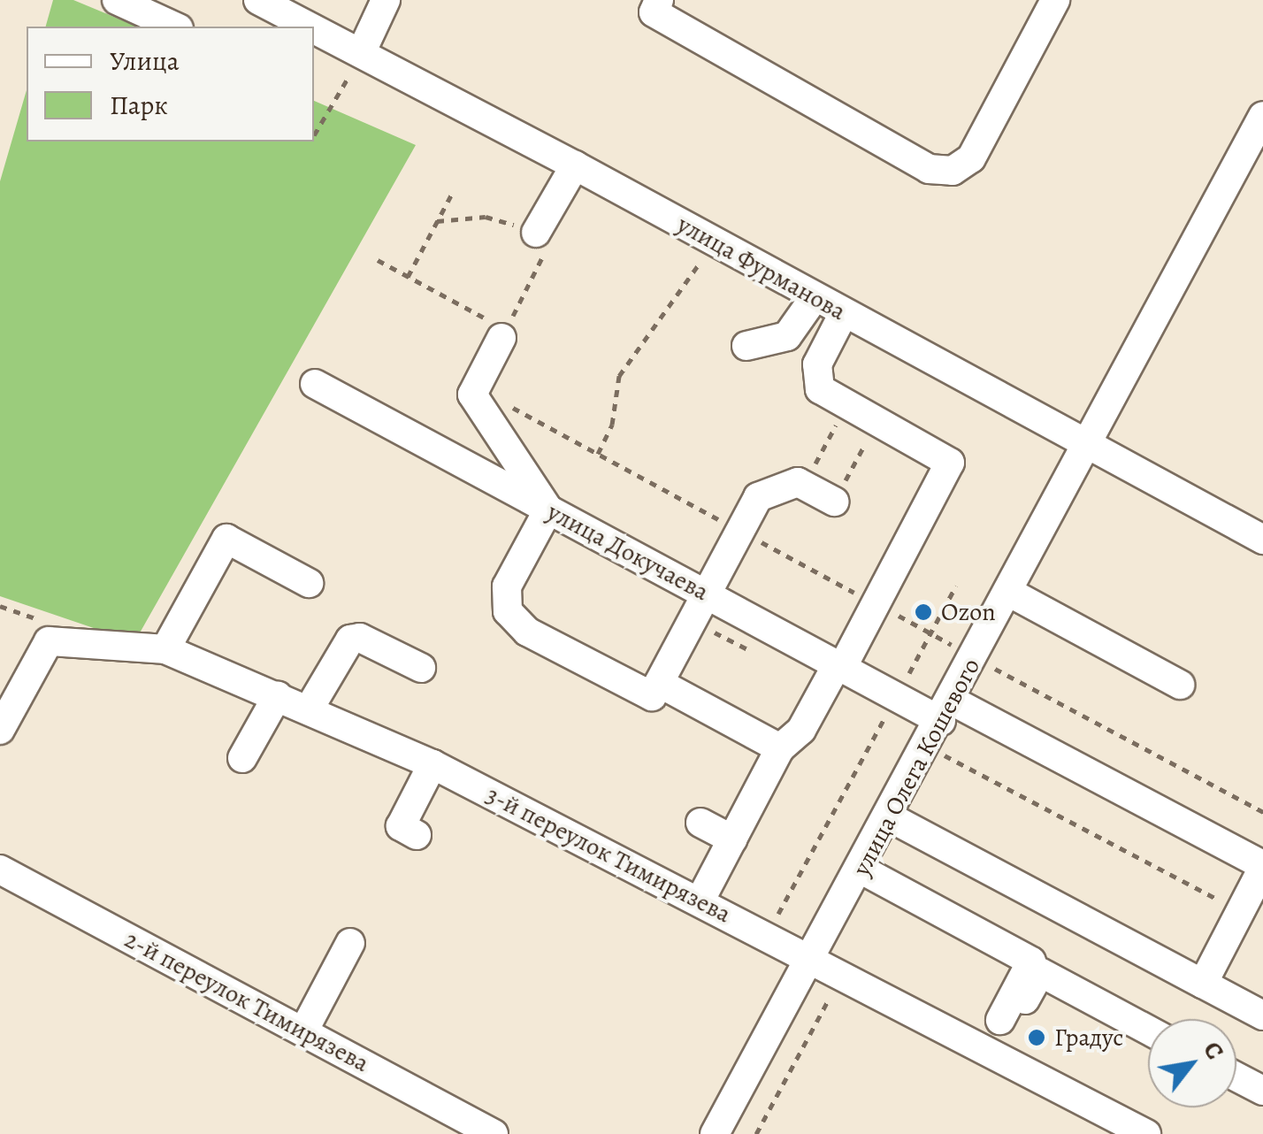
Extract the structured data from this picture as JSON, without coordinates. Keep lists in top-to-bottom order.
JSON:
{
  "streets": {
    "street": [
      "улица Фурманова",
      "улица Докучаева",
      "улица Олега Кошевого",
      "3-й переулок Тимирязева",
      "2-й переулок Тимирязева"
    ]
  },
  "crossings": [
    ["улица Фурманова", "улица Олега Кошевого"],
    ["улица Докучаева", "улица Олега Кошевого"],
    ["улица Олега Кошевого", "3-й переулок Тимирязева"]
  ],
  "places": ["Ozon", "Градус"],
  "legend": ["Улица", "Парк"],
  "north": "top right"
}
